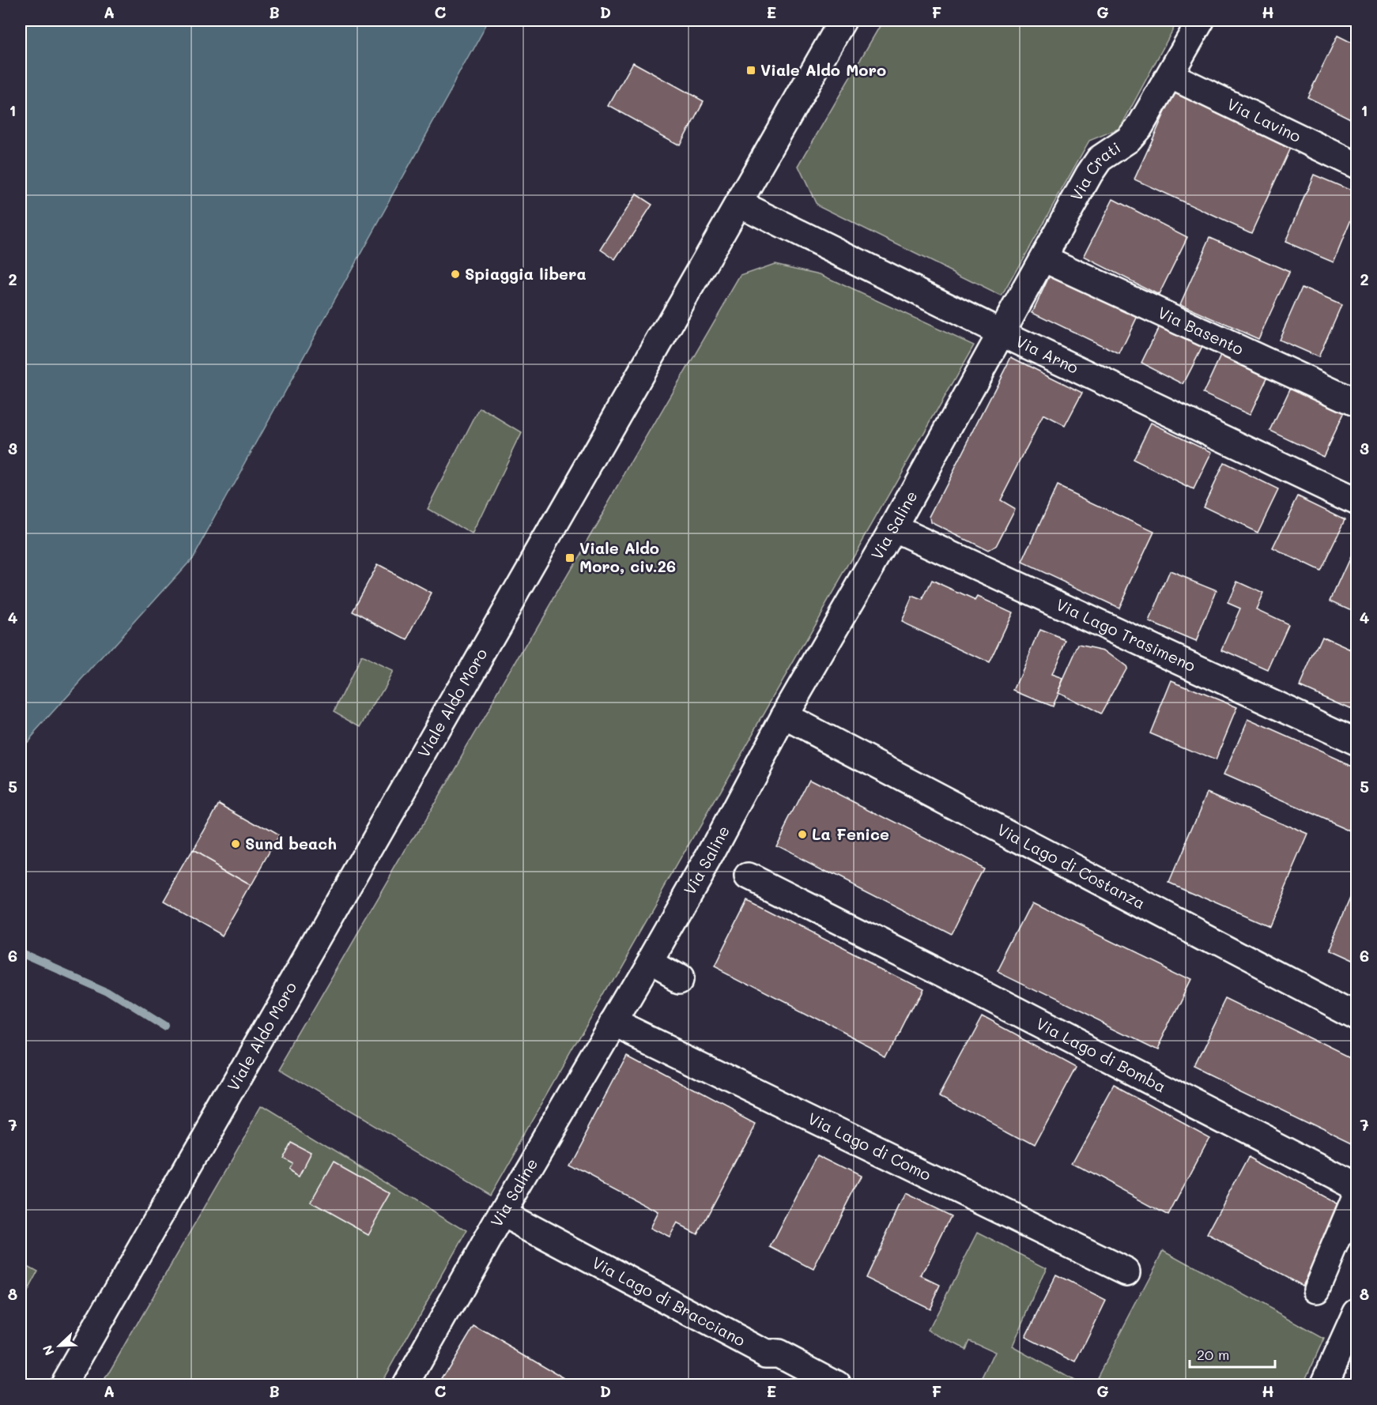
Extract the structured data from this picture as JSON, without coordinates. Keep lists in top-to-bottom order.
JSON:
{
  "streets": {
    "street": [
      "Via Lavino",
      "Via Crati",
      "Via Basento",
      "Via Arno",
      "Via Saline",
      "Via Lago Trasimeno",
      "Viale Aldo Moro",
      "Via Lago di Costanza",
      "Via Lago di Bomba",
      "Via Lago di Como",
      "Via Lago di Bracciano"
    ]
  },
  "crossings": [
    ["Via Lavino", "Via Crati"],
    ["Via Crati", "Via Basento"],
    ["Via Crati", "Via Arno"],
    ["Via Crati", "Via Saline"],
    ["Via Arno", "Via Saline"],
    ["Via Arno", "Viale Aldo Moro"],
    ["Via Saline", "Via Lago Trasimeno"],
    ["Via Saline", "Via Lago di Costanza"],
    ["Via Saline", "Via Lago di Como"],
    ["Via Saline", "Via Lago di Bracciano"]
  ],
  "places": {
    "transit": ["Viale Aldo Moro", "Viale Aldo Moro, civ.26"],
    "other": ["Spiaggia libera", "La Fenice", "Sund beach"]
  },
  "scale_bar": "20 m",
  "north": "bottom left",
  "grid": {
    "columns": [
      "A",
      "B",
      "C",
      "D",
      "E",
      "F",
      "G",
      "H"
    ],
    "rows": [
      "1",
      "2",
      "3",
      "4",
      "5",
      "6",
      "7",
      "8"
    ]
  }
}
